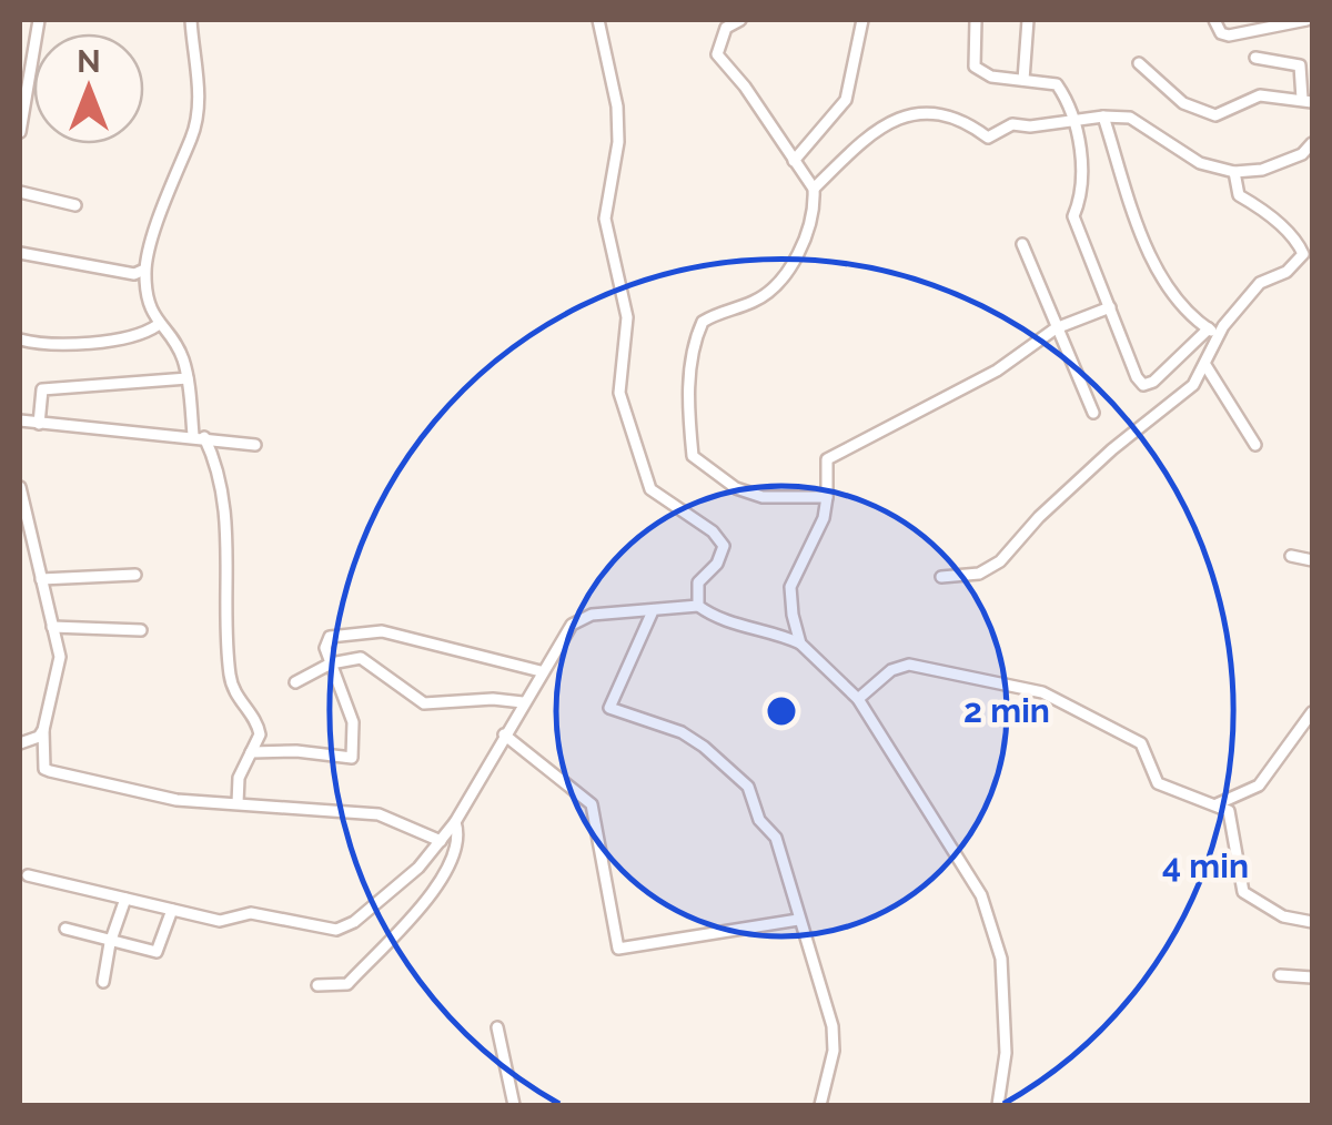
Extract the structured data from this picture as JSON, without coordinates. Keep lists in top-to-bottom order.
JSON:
{
  "north": "top",
  "rings": ["2 min", "4 min"]
}
